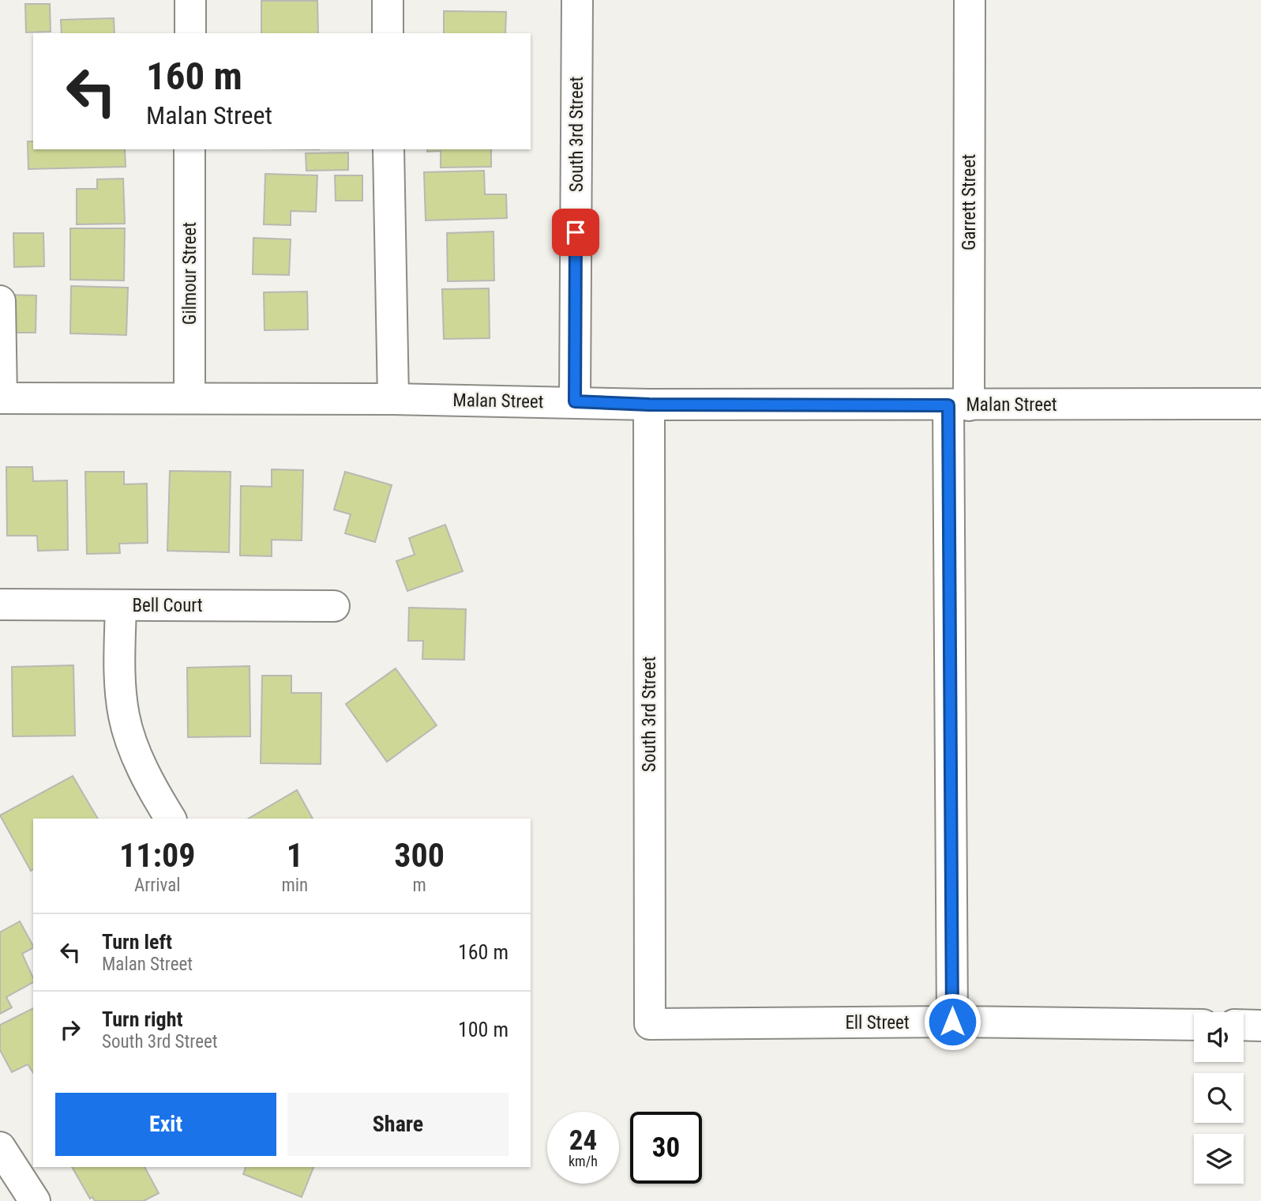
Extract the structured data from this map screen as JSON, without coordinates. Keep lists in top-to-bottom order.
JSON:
{
  "streets": {
    "street": [
      "South 3rd Street",
      "Garrett Street",
      "Gilmour Street",
      "Malan Street",
      "Bell Court",
      "Ell Street"
    ]
  },
  "crossings": [
    ["South 3rd Street", "Malan Street"],
    ["South 3rd Street", "Ell Street"],
    ["Garrett Street", "Malan Street"],
    ["Garrett Street", "Ell Street"],
    ["Gilmour Street", "Malan Street"]
  ],
  "page": {
    "turn": ["160 m", "Malan Street"],
    "eta": [
      "11:09",
      "Arrival",
      "1",
      "min",
      "300",
      "m"
    ],
    "list": [
      {
        "name": "Turn left",
        "note": "Malan Street",
        "value": "160 m"
      },
      {
        "name": "Turn right",
        "note": "South 3rd Street",
        "value": "100 m"
      }
    ],
    "buttons": ["Exit", "Share"],
    "speed": "24 km/h",
    "limit": "30"
  }
}
